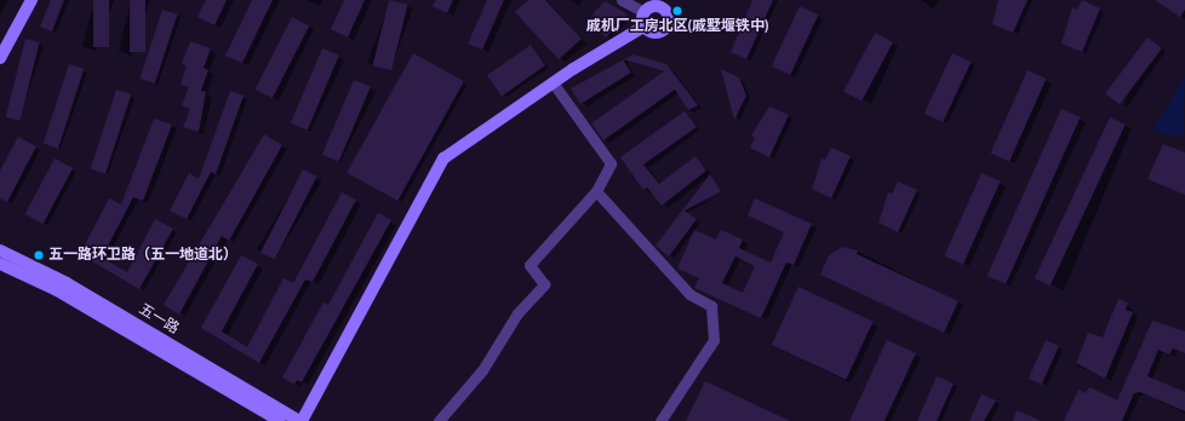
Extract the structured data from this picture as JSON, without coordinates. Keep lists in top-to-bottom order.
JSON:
{
  "streets": {
    "street": ["五一路"]
  },
  "places": ["戚机厂工房北区(戚墅堰铁中)", "五一路环卫路（五一地道北）"]
}
